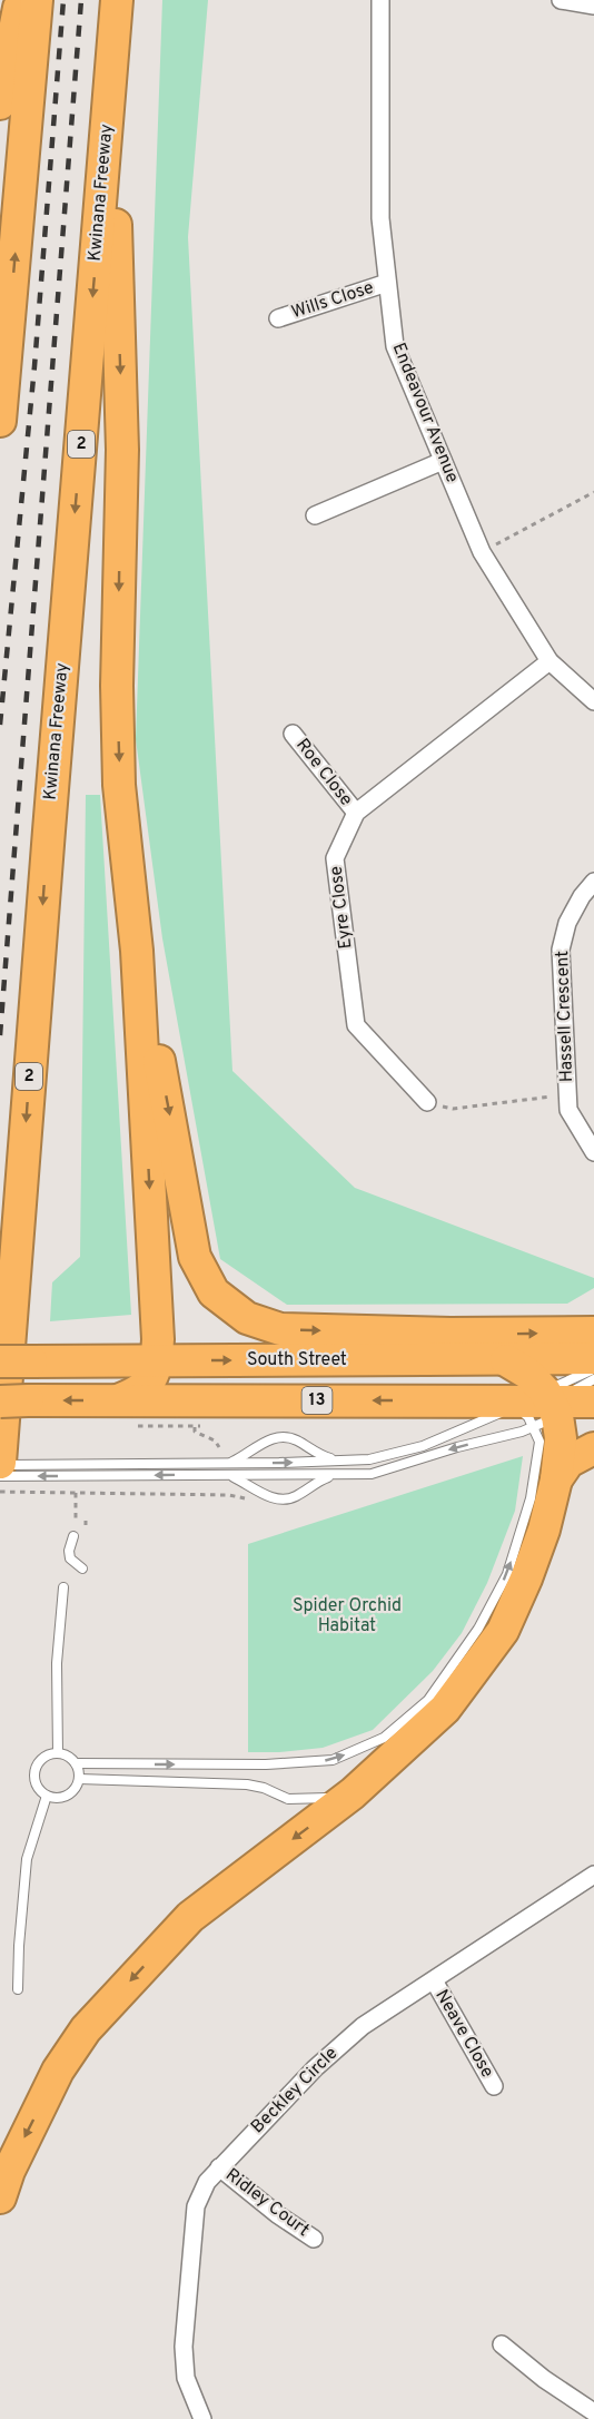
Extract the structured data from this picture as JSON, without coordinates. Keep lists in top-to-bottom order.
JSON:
{
  "streets": {
    "highway": [
      "Kwinana Freeway",
      "2",
      "South Street",
      "13"
    ],
    "street": [
      "Wills Close",
      "Endeavour Avenue",
      "Roe Close",
      "Eyre Close",
      "Hassell Crescent",
      "Neave Close",
      "Beckley Circle",
      "Ridley Court"
    ]
  },
  "crossings": [
    ["Wills Close", "Endeavour Avenue"],
    ["Endeavour Avenue", "Eyre Close"],
    ["Roe Close", "Eyre Close"],
    ["Neave Close", "Beckley Circle"],
    ["Beckley Circle", "Ridley Court"]
  ],
  "parks": ["Spider Orchid Habitat"]
}
